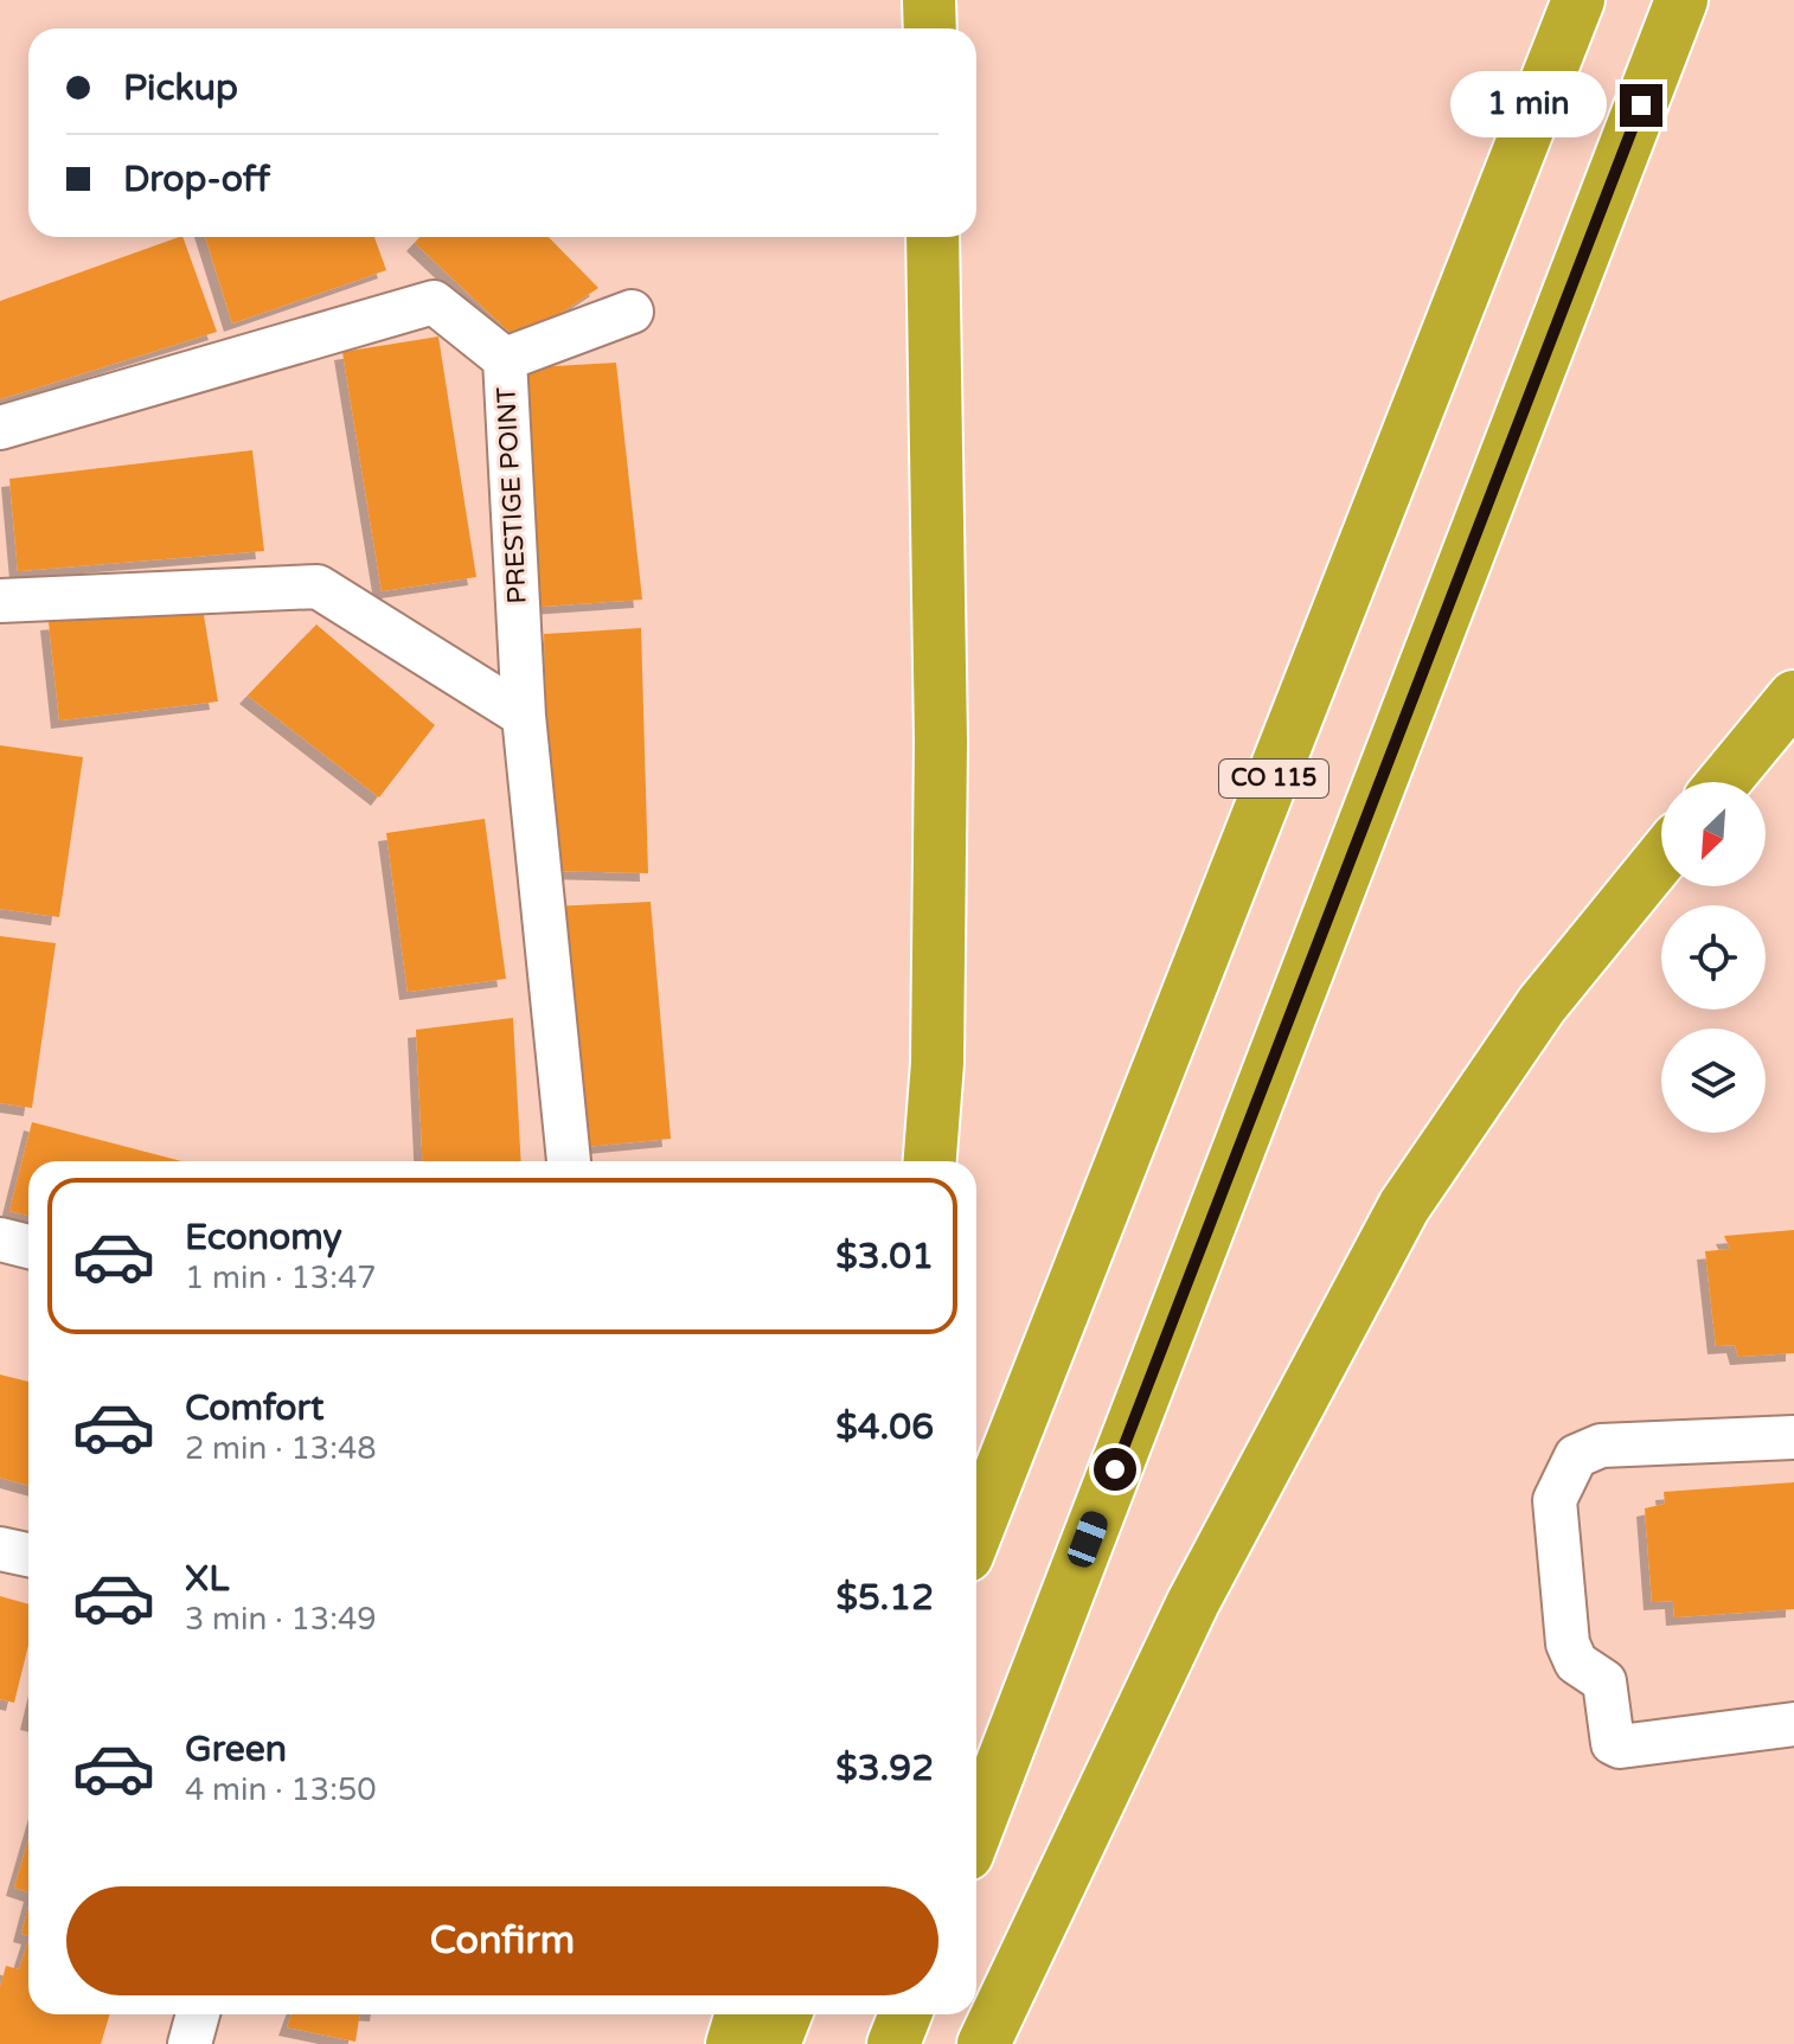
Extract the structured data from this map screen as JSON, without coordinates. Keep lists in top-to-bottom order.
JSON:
{
  "streets": {
    "highway": ["CO 115"],
    "street": ["PRESTIGE POINT"]
  },
  "north": "bottom left",
  "page": {
    "banner": ["Pickup", "Drop-off"],
    "bubble": "1 min",
    "list": [
      {
        "name": "Economy",
        "note": "1 min · 13:47",
        "value": "$3.01"
      },
      {
        "name": "Comfort",
        "note": "2 min · 13:48",
        "value": "$4.06"
      },
      {
        "name": "XL",
        "note": "3 min · 13:49",
        "value": "$5.12"
      },
      {
        "name": "Green",
        "note": "4 min · 13:50",
        "value": "$3.92"
      }
    ],
    "buttons": "Confirm"
  }
}
